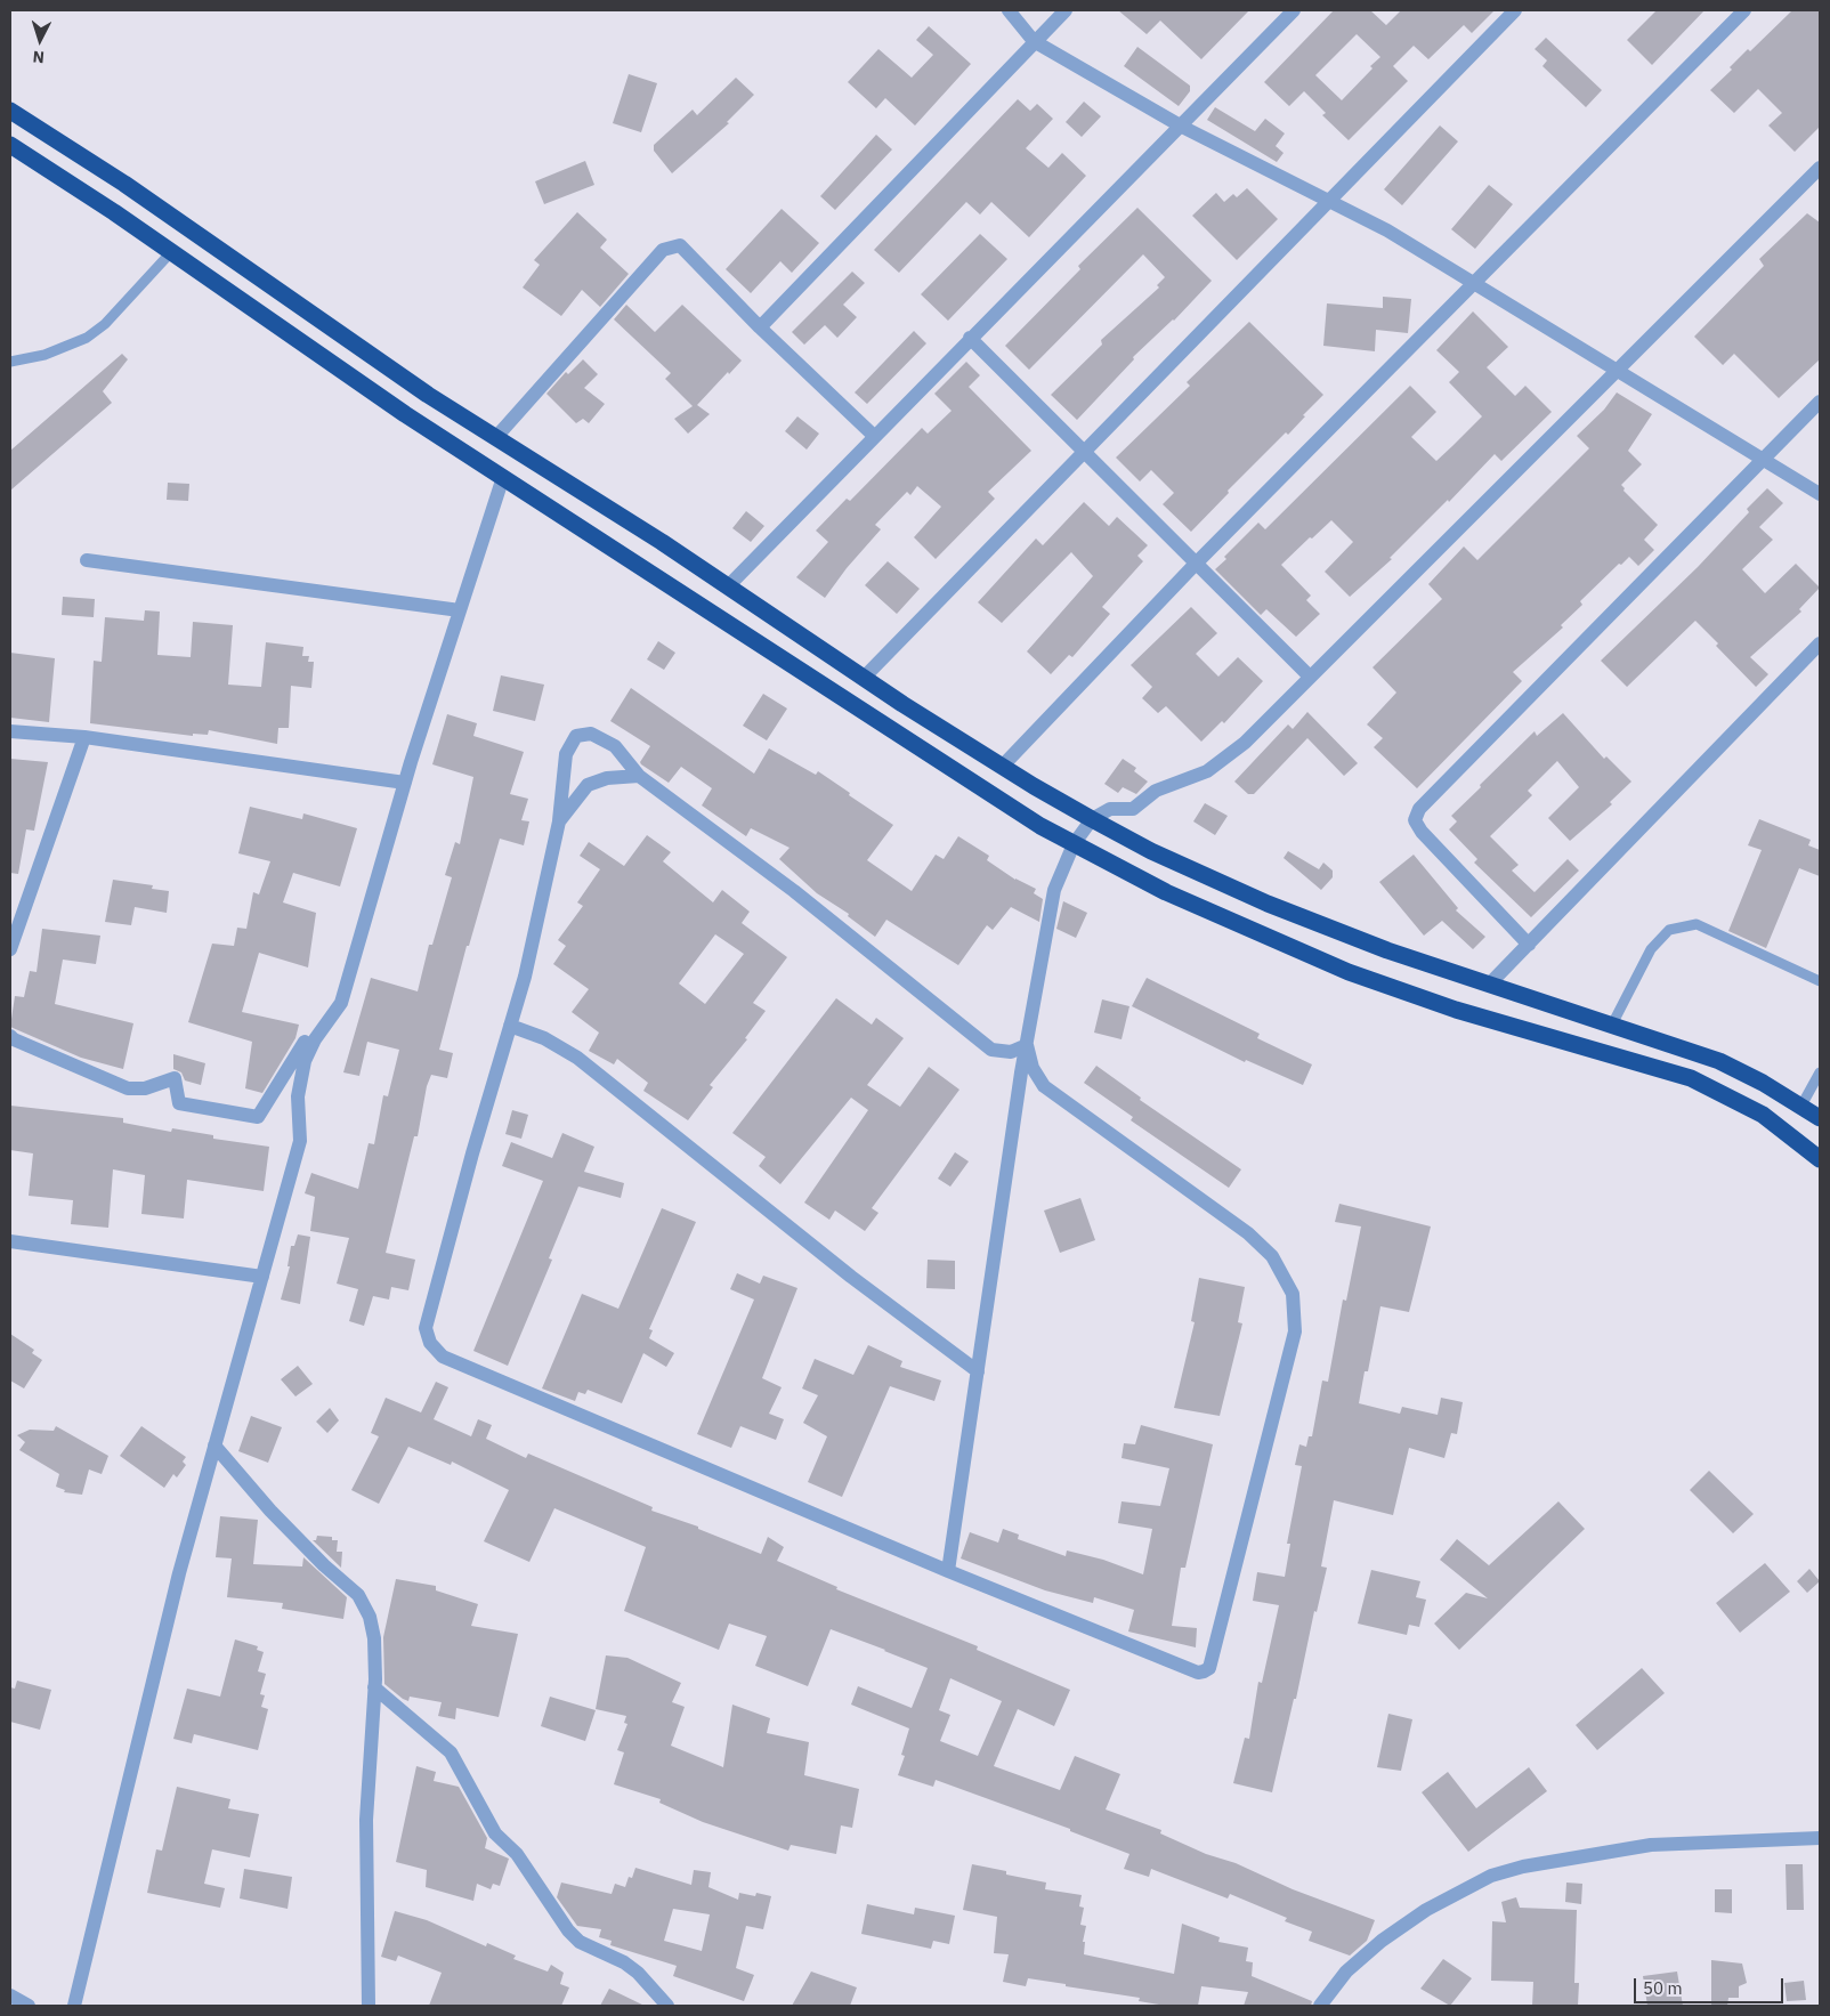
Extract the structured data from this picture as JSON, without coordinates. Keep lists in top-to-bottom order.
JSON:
{
  "scale_bar": "50 m",
  "north": "bottom"
}
